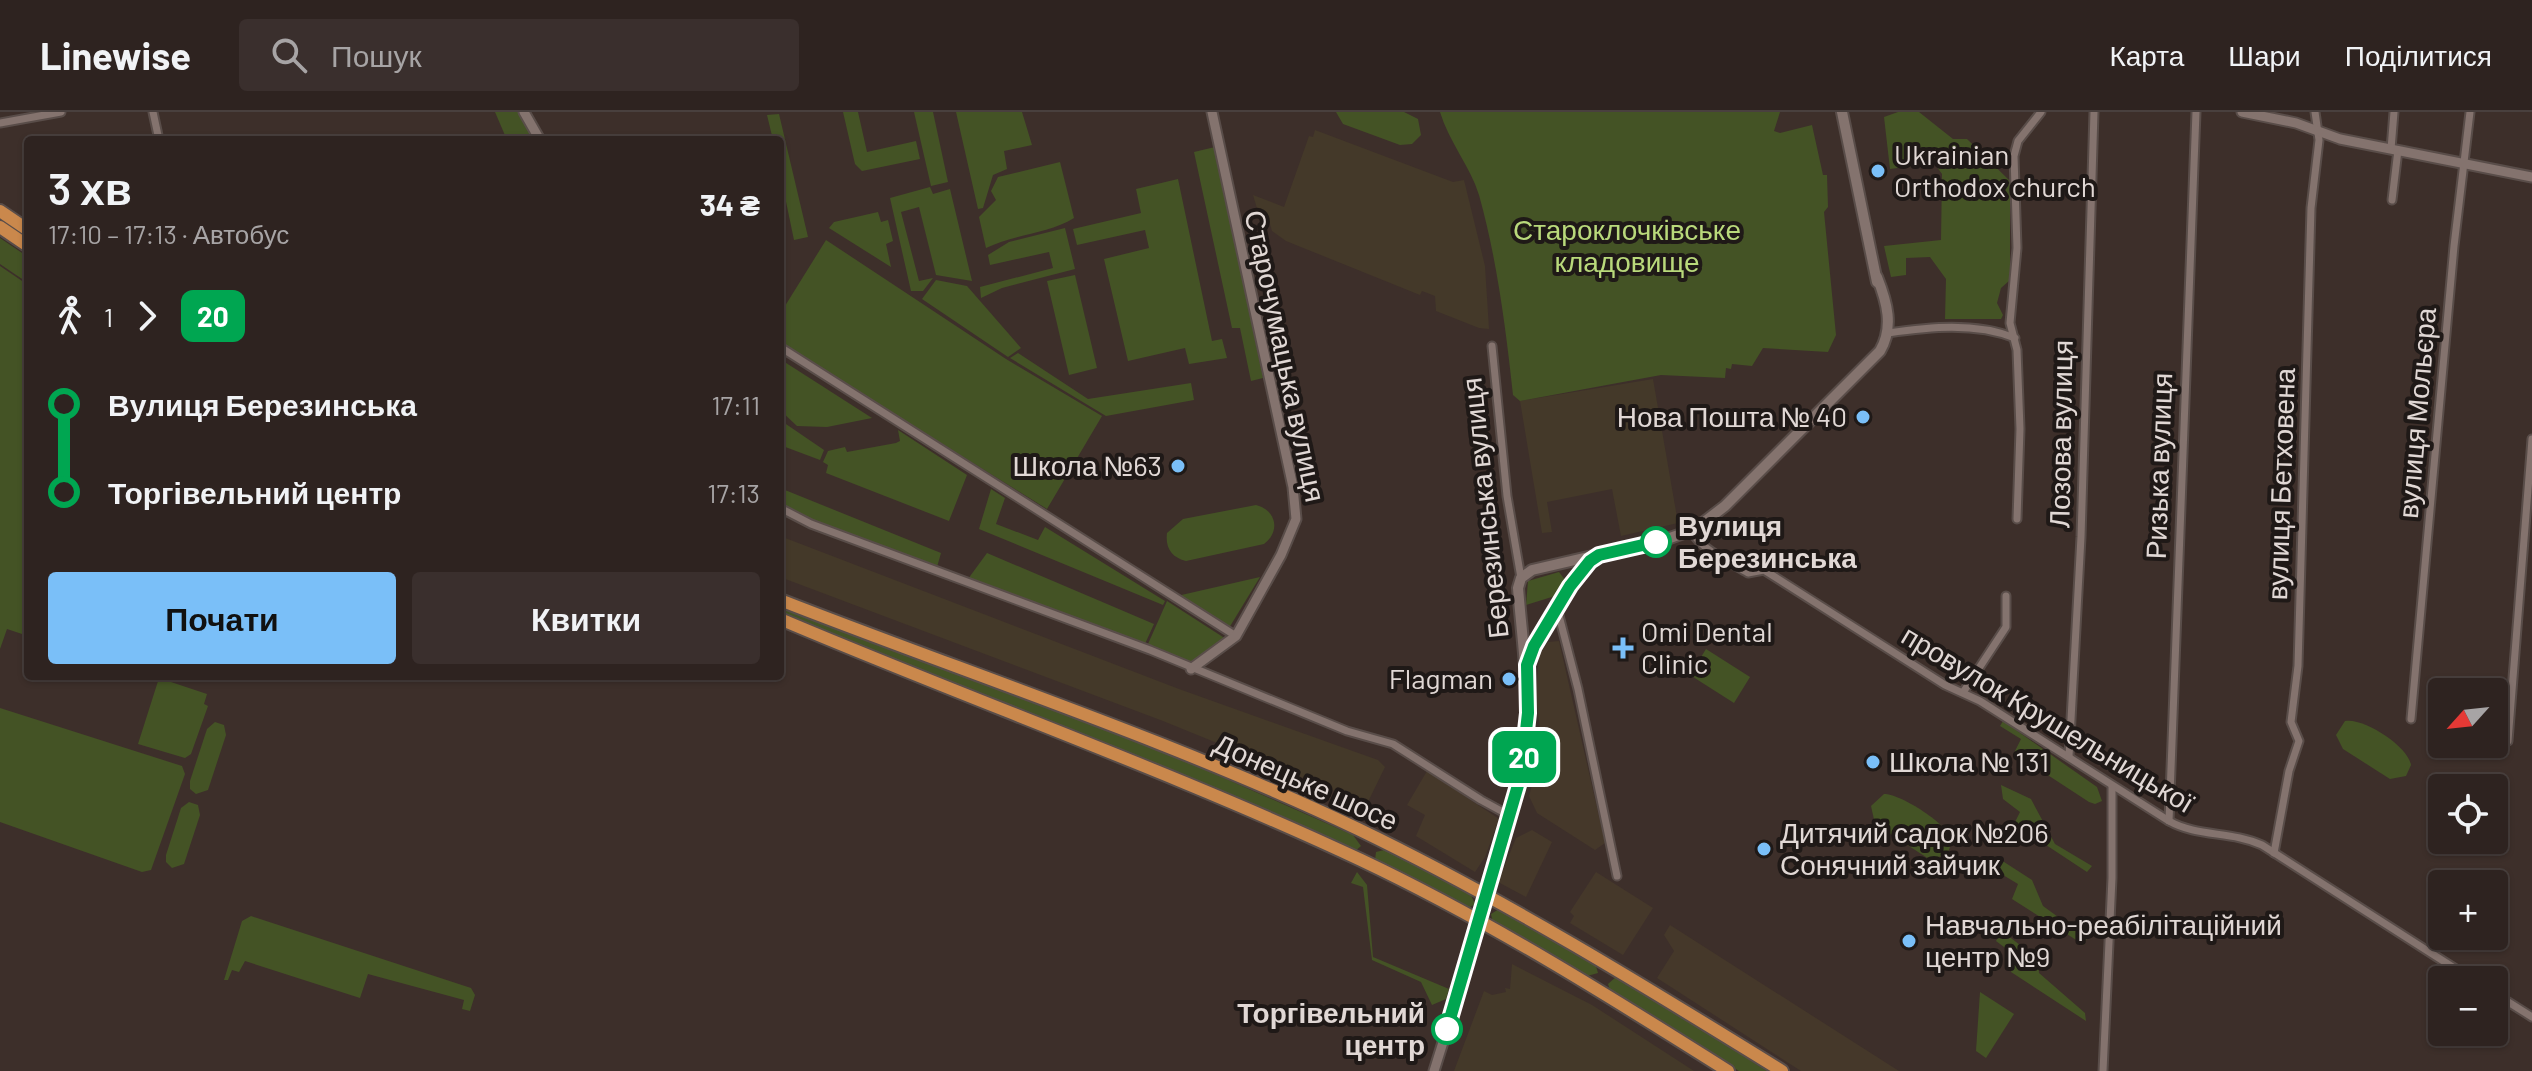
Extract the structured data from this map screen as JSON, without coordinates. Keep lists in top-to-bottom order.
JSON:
{
  "streets": {
    "highway": ["Донецьке шосе"],
    "main road": ["Березинська вулиця"],
    "street": [
      "Старочумацька вулиця",
      "вулиця Мольєра",
      "Лозова вулиця",
      "Ризька вулиця",
      "вулиця Бетховена",
      "провулок Крушельницької"
    ]
  },
  "crossings": [
    ["Лозова вулиця", "провулок Крушельницької"],
    ["Ризька вулиця", "провулок Крушельницької"],
    ["вулиця Бетховена", "провулок Крушельницької"],
    ["Березинська вулиця", "Донецьке шосе"]
  ],
  "parks": ["Староклочківське кладовище"],
  "places": {
    "other": [
      "Ukrainian Orthodox church",
      "Нова Пошта № 40",
      "Школа №63",
      "Вулиця Березинська",
      "Flagman",
      "Школа № 131",
      "Дитячий садок №206 Сонячний зайчик",
      "Навчально-реабілітаційний центр №9",
      "Торгівельний центр"
    ],
    "health": ["Omi Dental Clinic"]
  },
  "lines": ["bus line 20"],
  "north": "bottom left",
  "page": {
    "header": "Linewise",
    "search": "Пошук",
    "nav": ["Карта", "Шари", "Поділитися"],
    "on_map": "20",
    "heading": ["3 хв", "17:10 – 17:13 · Автобус", "34 ₴"],
    "legs": ["1", "20"],
    "list": [
      {
        "name": "Вулиця Березинська",
        "value": "17:11"
      },
      {
        "name": "Торгівельний центр",
        "value": "17:13"
      }
    ],
    "buttons": ["Почати", "Квитки"],
    "map_buttons": ["+", "−"]
  }
}
